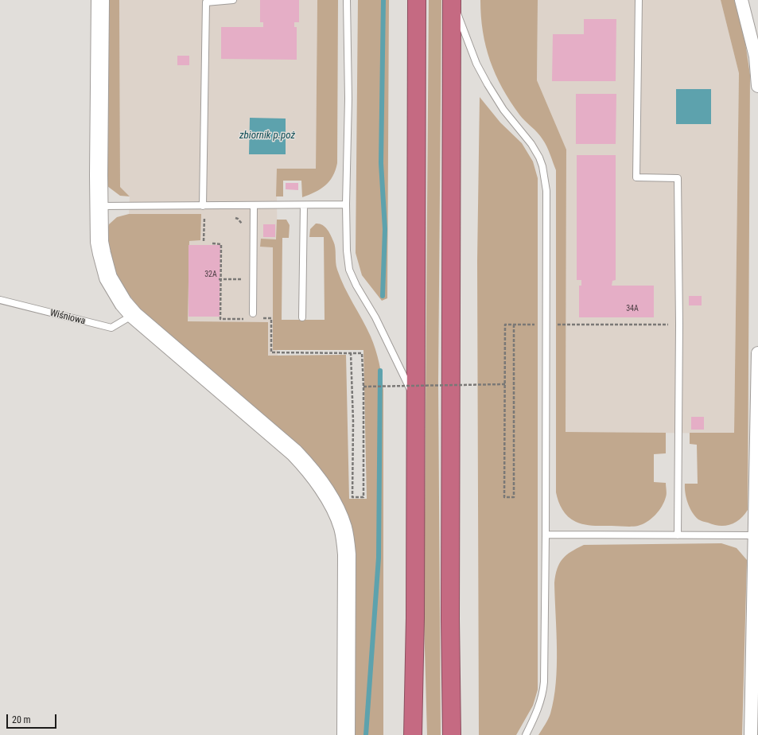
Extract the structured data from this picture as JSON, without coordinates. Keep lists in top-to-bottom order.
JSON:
{
  "streets": {
    "lane": ["Wiśniowa"]
  },
  "water": ["zbiornik p.poż"],
  "house_numbers": ["32A", "34A"],
  "scale_bar": "20 m"
}
